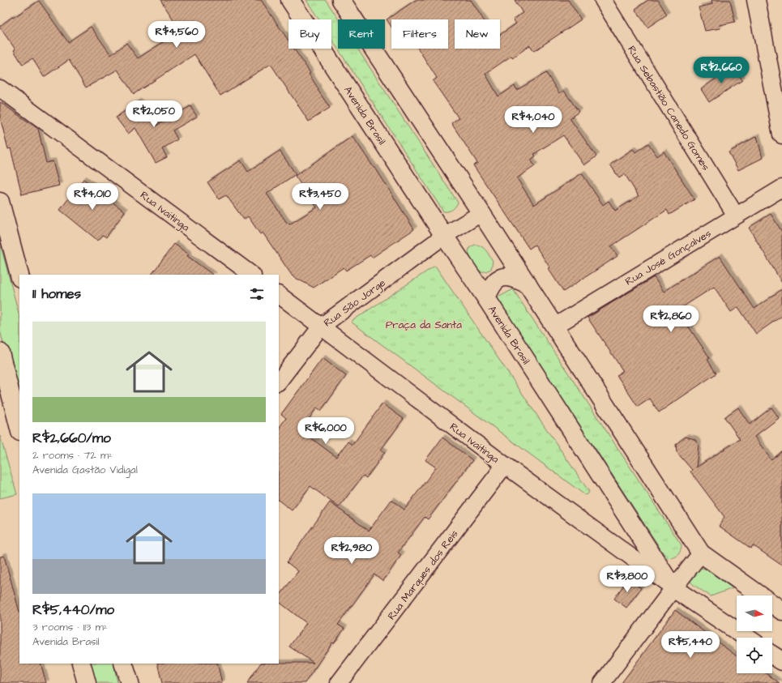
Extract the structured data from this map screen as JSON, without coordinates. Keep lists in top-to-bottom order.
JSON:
{
  "streets": {
    "main road": ["Avenida Brasil"],
    "street": [
      "Rua Sebastião Canedo Gomes",
      "Rua Ivaitinga",
      "Rua José Gonçalves",
      "Rua São Jorge",
      "Rua Marques dos Reis"
    ]
  },
  "crossings": [
    ["Rua Sebastião Canedo Gomes", "Rua José Gonçalves"],
    ["Avenida Brasil", "Rua Ivaitinga"],
    ["Avenida Brasil", "Rua São Jorge"],
    ["Rua Ivaitinga", "Rua São Jorge"],
    ["Rua Ivaitinga", "Rua Marques dos Reis"]
  ],
  "parks": ["Praça da Santa"],
  "north": "right",
  "page": {
    "chip": [
      "Buy",
      "Rent",
      "Filters",
      "New"
    ],
    "price": [
      "R$4,560",
      "R$2,660",
      "R$2,050",
      "R$4,040",
      "R$4,010",
      "R$3,450",
      "R$2,860",
      "R$6,000",
      "R$2,980",
      "R$3,800",
      "R$5,440"
    ],
    "heading": "11 homes",
    "list": [
      {
        "name": "R$2,660/mo",
        "note": "2 rooms · 72 m² · Avenida Gastão Vidigal"
      },
      {
        "name": "R$5,440/mo",
        "note": "3 rooms · 113 m² · Avenida Brasil"
      }
    ]
  }
}
